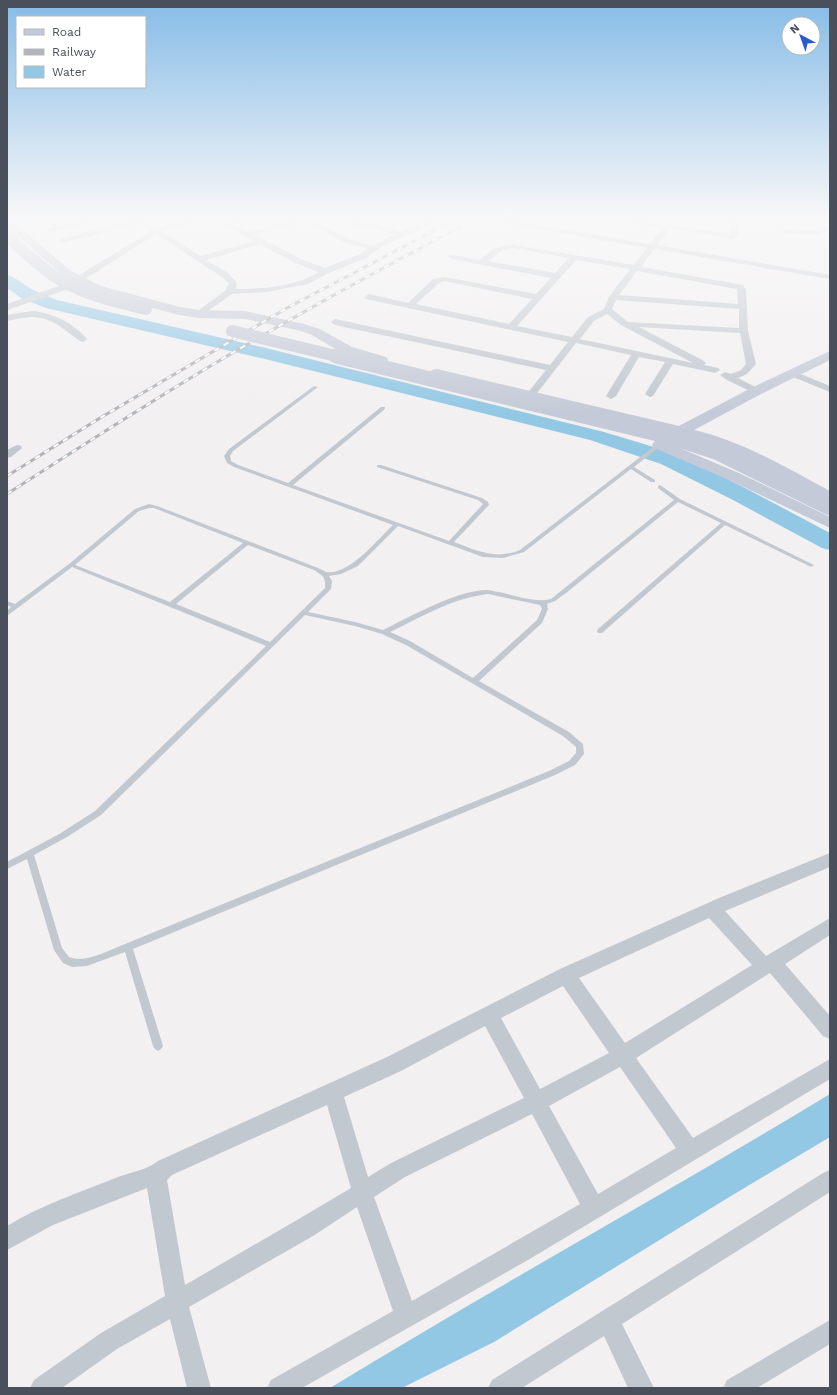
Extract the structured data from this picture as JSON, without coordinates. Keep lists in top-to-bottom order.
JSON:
{
  "legend": ["Road", "Railway", "Water"],
  "north": "top left"
}
